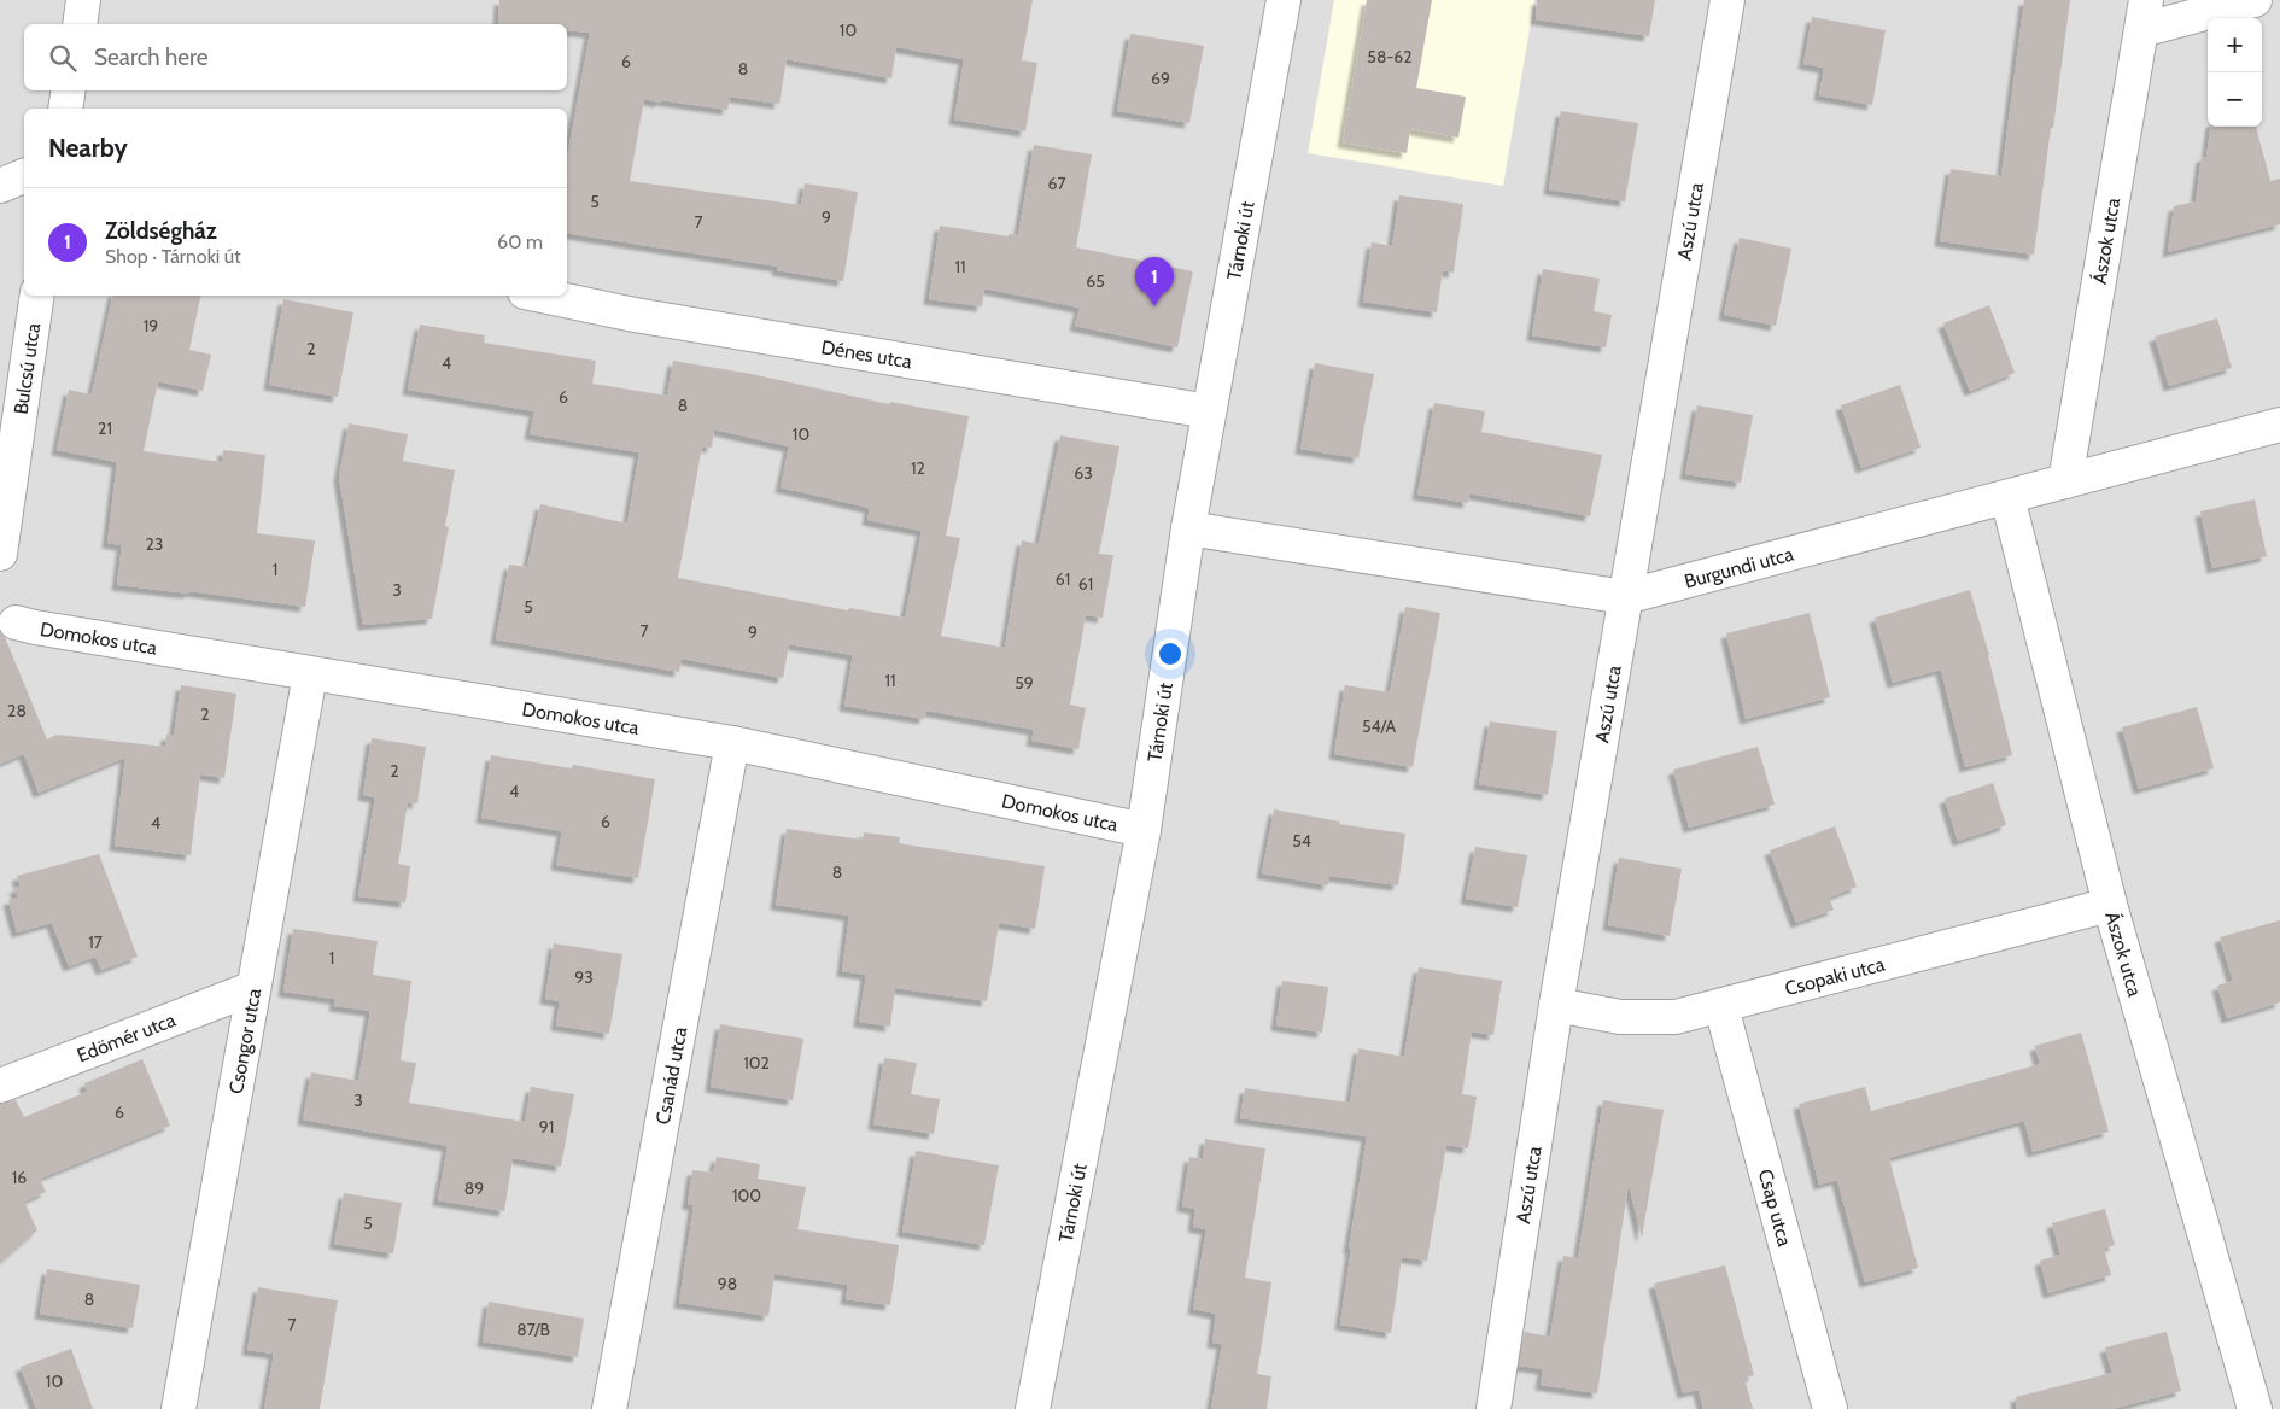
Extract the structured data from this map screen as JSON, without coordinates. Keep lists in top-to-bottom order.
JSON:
{
  "streets": {
    "street": [
      "Aszú utca",
      "Tárnoki út",
      "Ászok utca",
      "Dénes utca",
      "Bulcsú utca",
      "Burgundi utca",
      "Domokos utca",
      "Csopaki utca",
      "Edömér utca",
      "Csongor utca",
      "Csanád utca",
      "Csap utca"
    ]
  },
  "crossings": [
    ["Aszú utca", "Burgundi utca"],
    ["Aszú utca", "Csopaki utca"],
    ["Tárnoki út", "Dénes utca"],
    ["Tárnoki út", "Burgundi utca"],
    ["Tárnoki út", "Domokos utca"],
    ["Ászok utca", "Burgundi utca"],
    ["Ászok utca", "Csopaki utca"],
    ["Domokos utca", "Csongor utca"],
    ["Domokos utca", "Csanád utca"],
    ["Csopaki utca", "Csap utca"],
    ["Edömér utca", "Csongor utca"]
  ],
  "house_numbers": [
    "10",
    "58-62",
    "6",
    "8",
    "69",
    "67",
    "5",
    "9",
    "7",
    "11",
    "65",
    "19",
    "2",
    "4",
    "6",
    "8",
    "21",
    "10",
    "12",
    "63",
    "23",
    "1",
    "61",
    "61",
    "3",
    "5",
    "7",
    "9",
    "11",
    "59",
    "28",
    "2",
    "54/A",
    "2",
    "4",
    "6",
    "4",
    "54",
    "8",
    "17",
    "1",
    "93",
    "102",
    "3",
    "6",
    "91",
    "16",
    "89",
    "100",
    "5",
    "98",
    "8",
    "7",
    "87/B",
    "10"
  ],
  "page": {
    "map_buttons": ["+", "−"],
    "search": "Search here",
    "heading": "Nearby",
    "list": [
      {
        "mark": "1",
        "name": "Zöldségház",
        "note": "Shop · Tárnoki út",
        "value": "60 m"
      }
    ],
    "pins": "1"
  }
}
